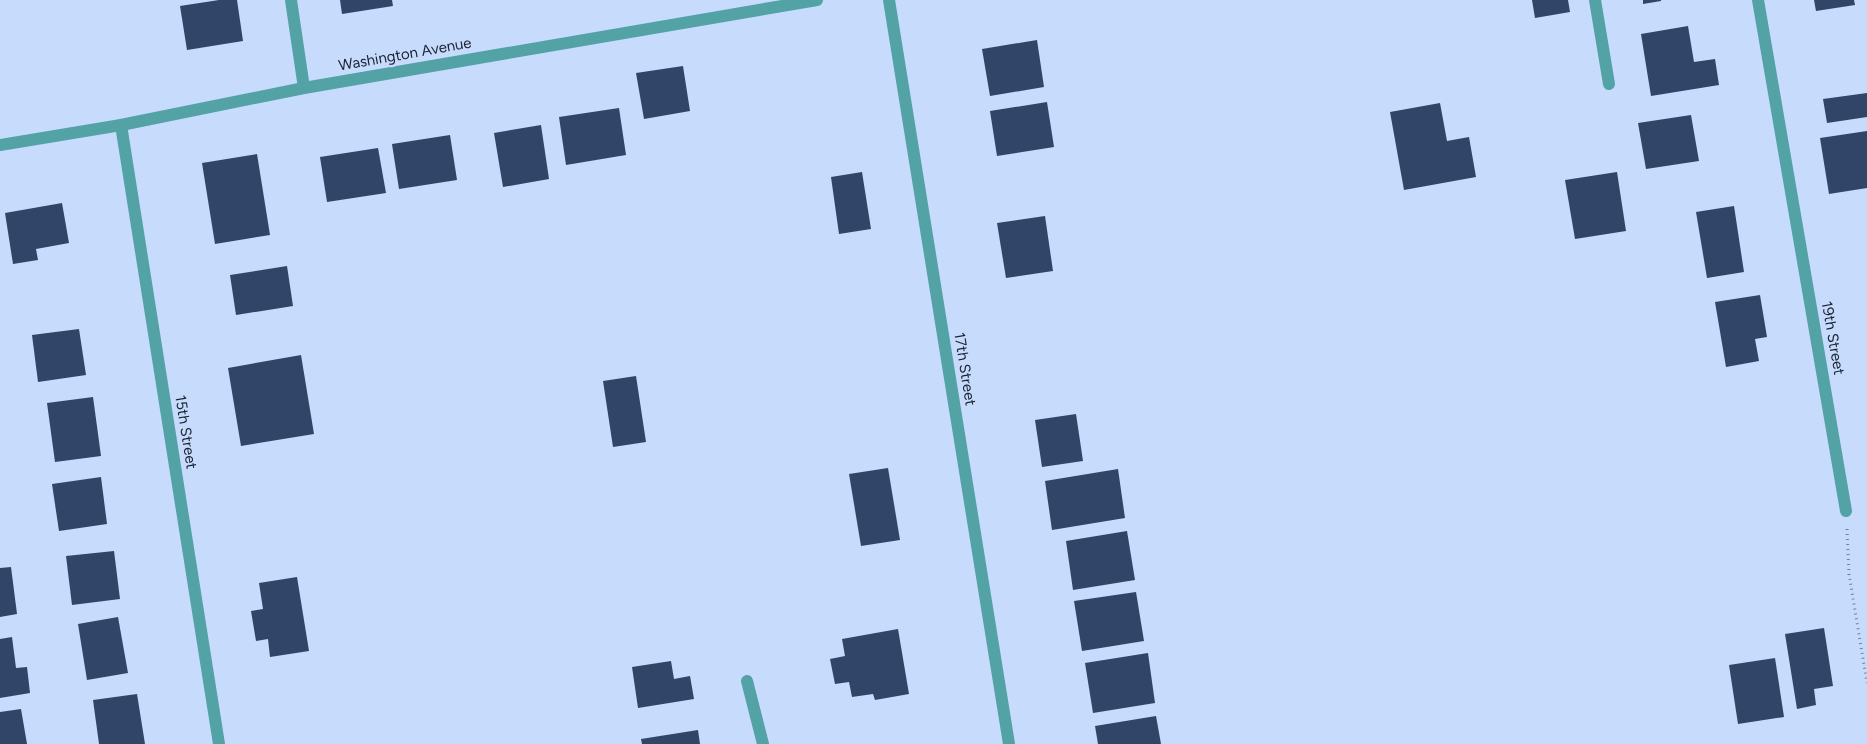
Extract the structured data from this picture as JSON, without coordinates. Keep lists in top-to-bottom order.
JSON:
{
  "streets": {
    "street": [
      "Washington Avenue",
      "19th Street",
      "17th Street",
      "15th Street"
    ]
  },
  "crossings": [
    ["Washington Avenue", "15th Street"]
  ]
}
